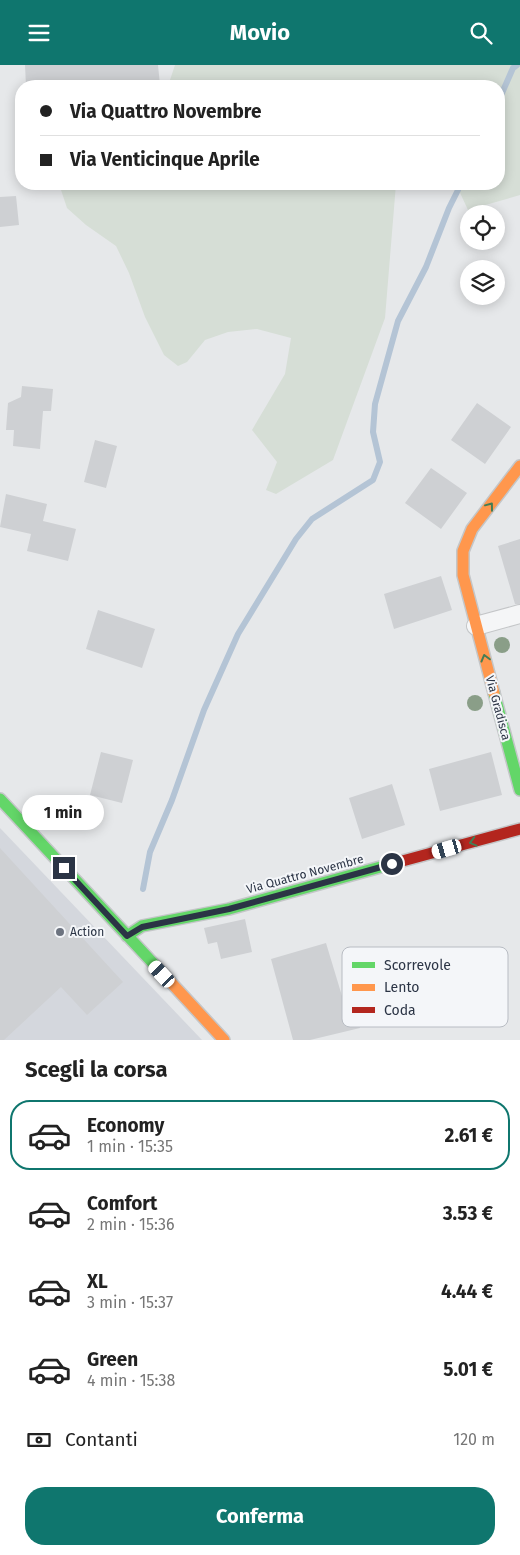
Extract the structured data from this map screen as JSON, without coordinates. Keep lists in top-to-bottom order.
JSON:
{
  "streets": {
    "street": ["Via Gradisca", "Via Quattro Novembre"]
  },
  "one_way": ["Via Gradisca", "Via Quattro Novembre"],
  "places": ["Action"],
  "legend": ["Scorrevole", "Lento", "Coda"],
  "page": {
    "header": "Movio",
    "banner": ["Via Quattro Novembre", "Via Venticinque Aprile"],
    "bubble": "1 min",
    "heading": "Scegli la corsa",
    "list": [
      {
        "name": "Economy",
        "note": "1 min · 15:35",
        "value": "2.61 €"
      },
      {
        "name": "Comfort",
        "note": "2 min · 15:36",
        "value": "3.53 €"
      },
      {
        "name": "XL",
        "note": "3 min · 15:37",
        "value": "4.44 €"
      },
      {
        "name": "Green",
        "note": "4 min · 15:38",
        "value": "5.01 €"
      }
    ],
    "pay": ["Contanti", "120 m"],
    "buttons": "Conferma"
  }
}
